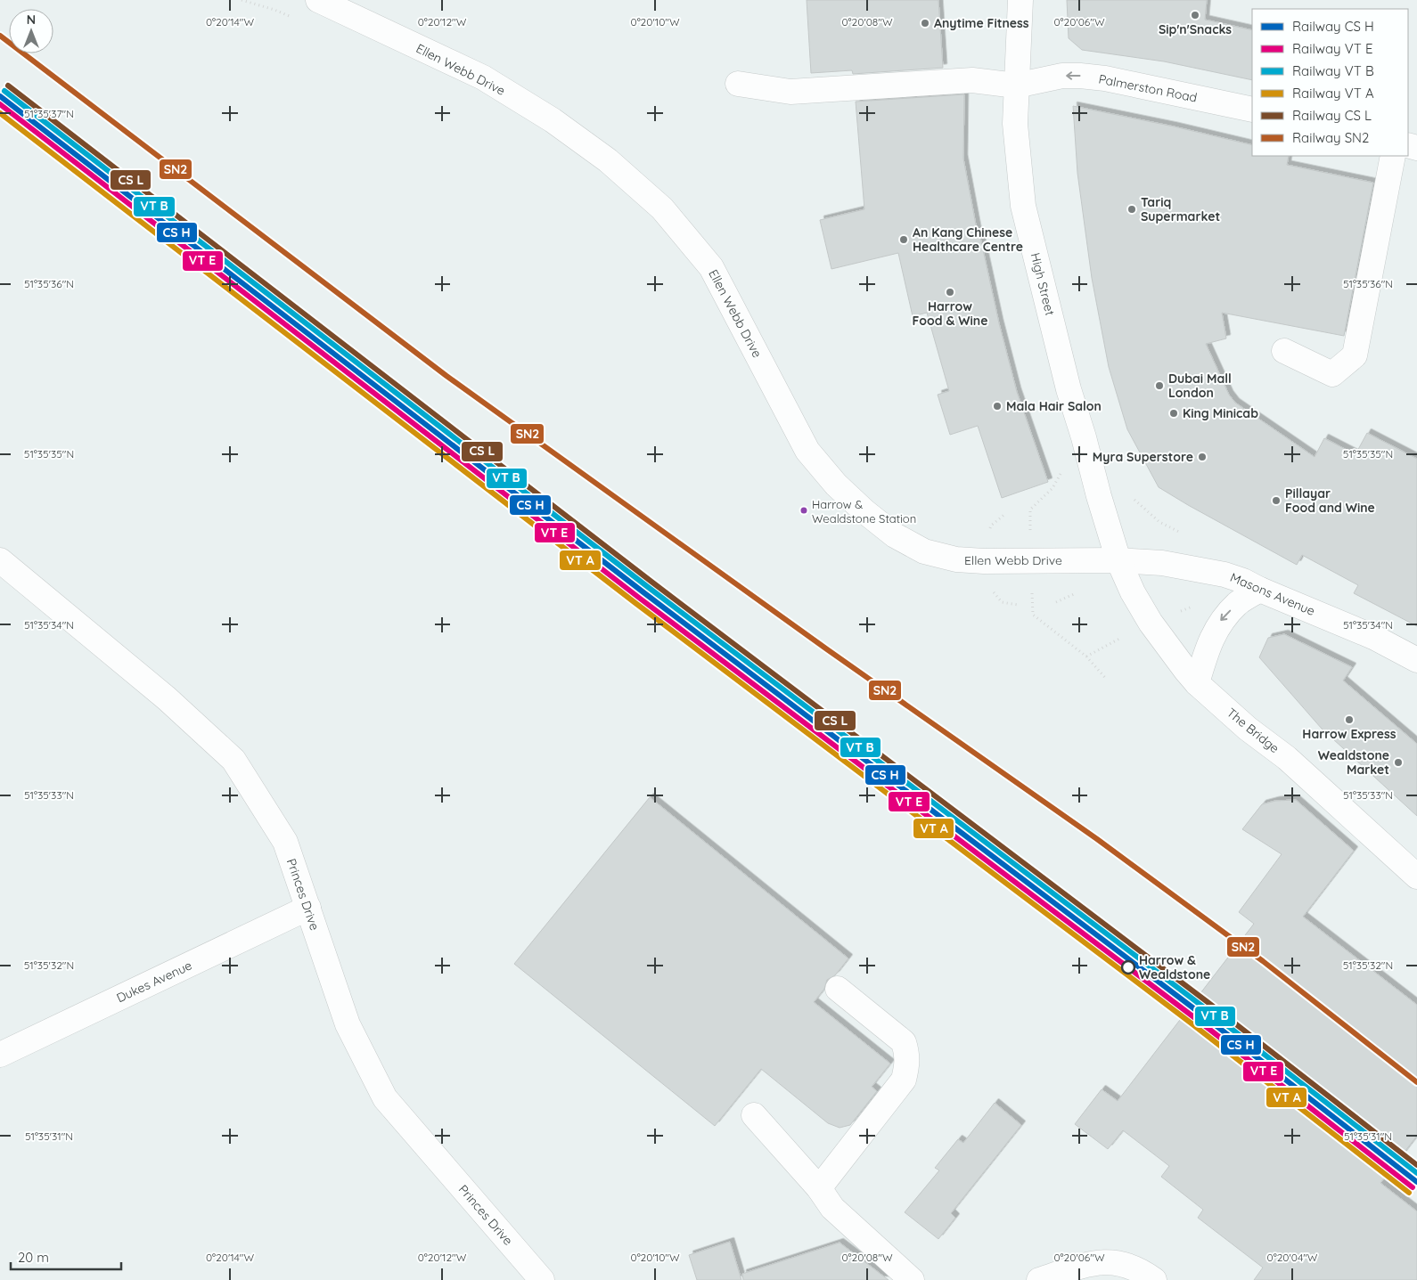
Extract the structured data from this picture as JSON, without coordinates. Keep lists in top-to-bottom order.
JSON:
{
  "streets": {
    "street": [
      "Ellen Webb Drive",
      "Palmerston Road",
      "High Street",
      "Masons Avenue",
      "The Bridge",
      "Princes Drive",
      "Dukes Avenue"
    ]
  },
  "crossings": [
    ["Ellen Webb Drive", "High Street"],
    ["Ellen Webb Drive", "Masons Avenue"],
    ["Ellen Webb Drive", "The Bridge"],
    ["Palmerston Road", "High Street"],
    ["High Street", "Masons Avenue"],
    ["High Street", "The Bridge"],
    ["Masons Avenue", "The Bridge"],
    ["Princes Drive", "Dukes Avenue"]
  ],
  "one_way": ["Palmerston Road"],
  "places": [
    "Sip'n'Snacks",
    "Anytime Fitness",
    "Tariq Supermarket",
    "An Kang Chinese Healthcare Centre",
    "Harrow Food & Wine",
    "Dubai Mall London",
    "Mala Hair Salon",
    "King Minicab",
    "Myra Superstore",
    "Pillayar Food and Wine",
    "Harrow & Wealdstone Station",
    "Harrow Express",
    "Wealdstone Market",
    "Harrow & Wealdstone"
  ],
  "lines": ["rail line SN2"],
  "legend": [
    "Railway CS H",
    "Railway VT E",
    "Railway VT B",
    "Railway VT A",
    "Railway CS L",
    "Railway SN2"
  ],
  "scale_bar": "20 m",
  "north": "top",
  "coordinates": [
    "0°20'14\"W",
    "0°20'12\"W",
    "0°20'10\"W",
    "0°20'08\"W",
    "0°20'06\"W",
    "51°35'37\"N",
    "51°35'36\"N",
    "51°35'35\"N",
    "51°35'34\"N",
    "51°35'33\"N",
    "51°35'32\"N",
    "51°35'31\"N",
    "0°20'04\"W"
  ]
}
